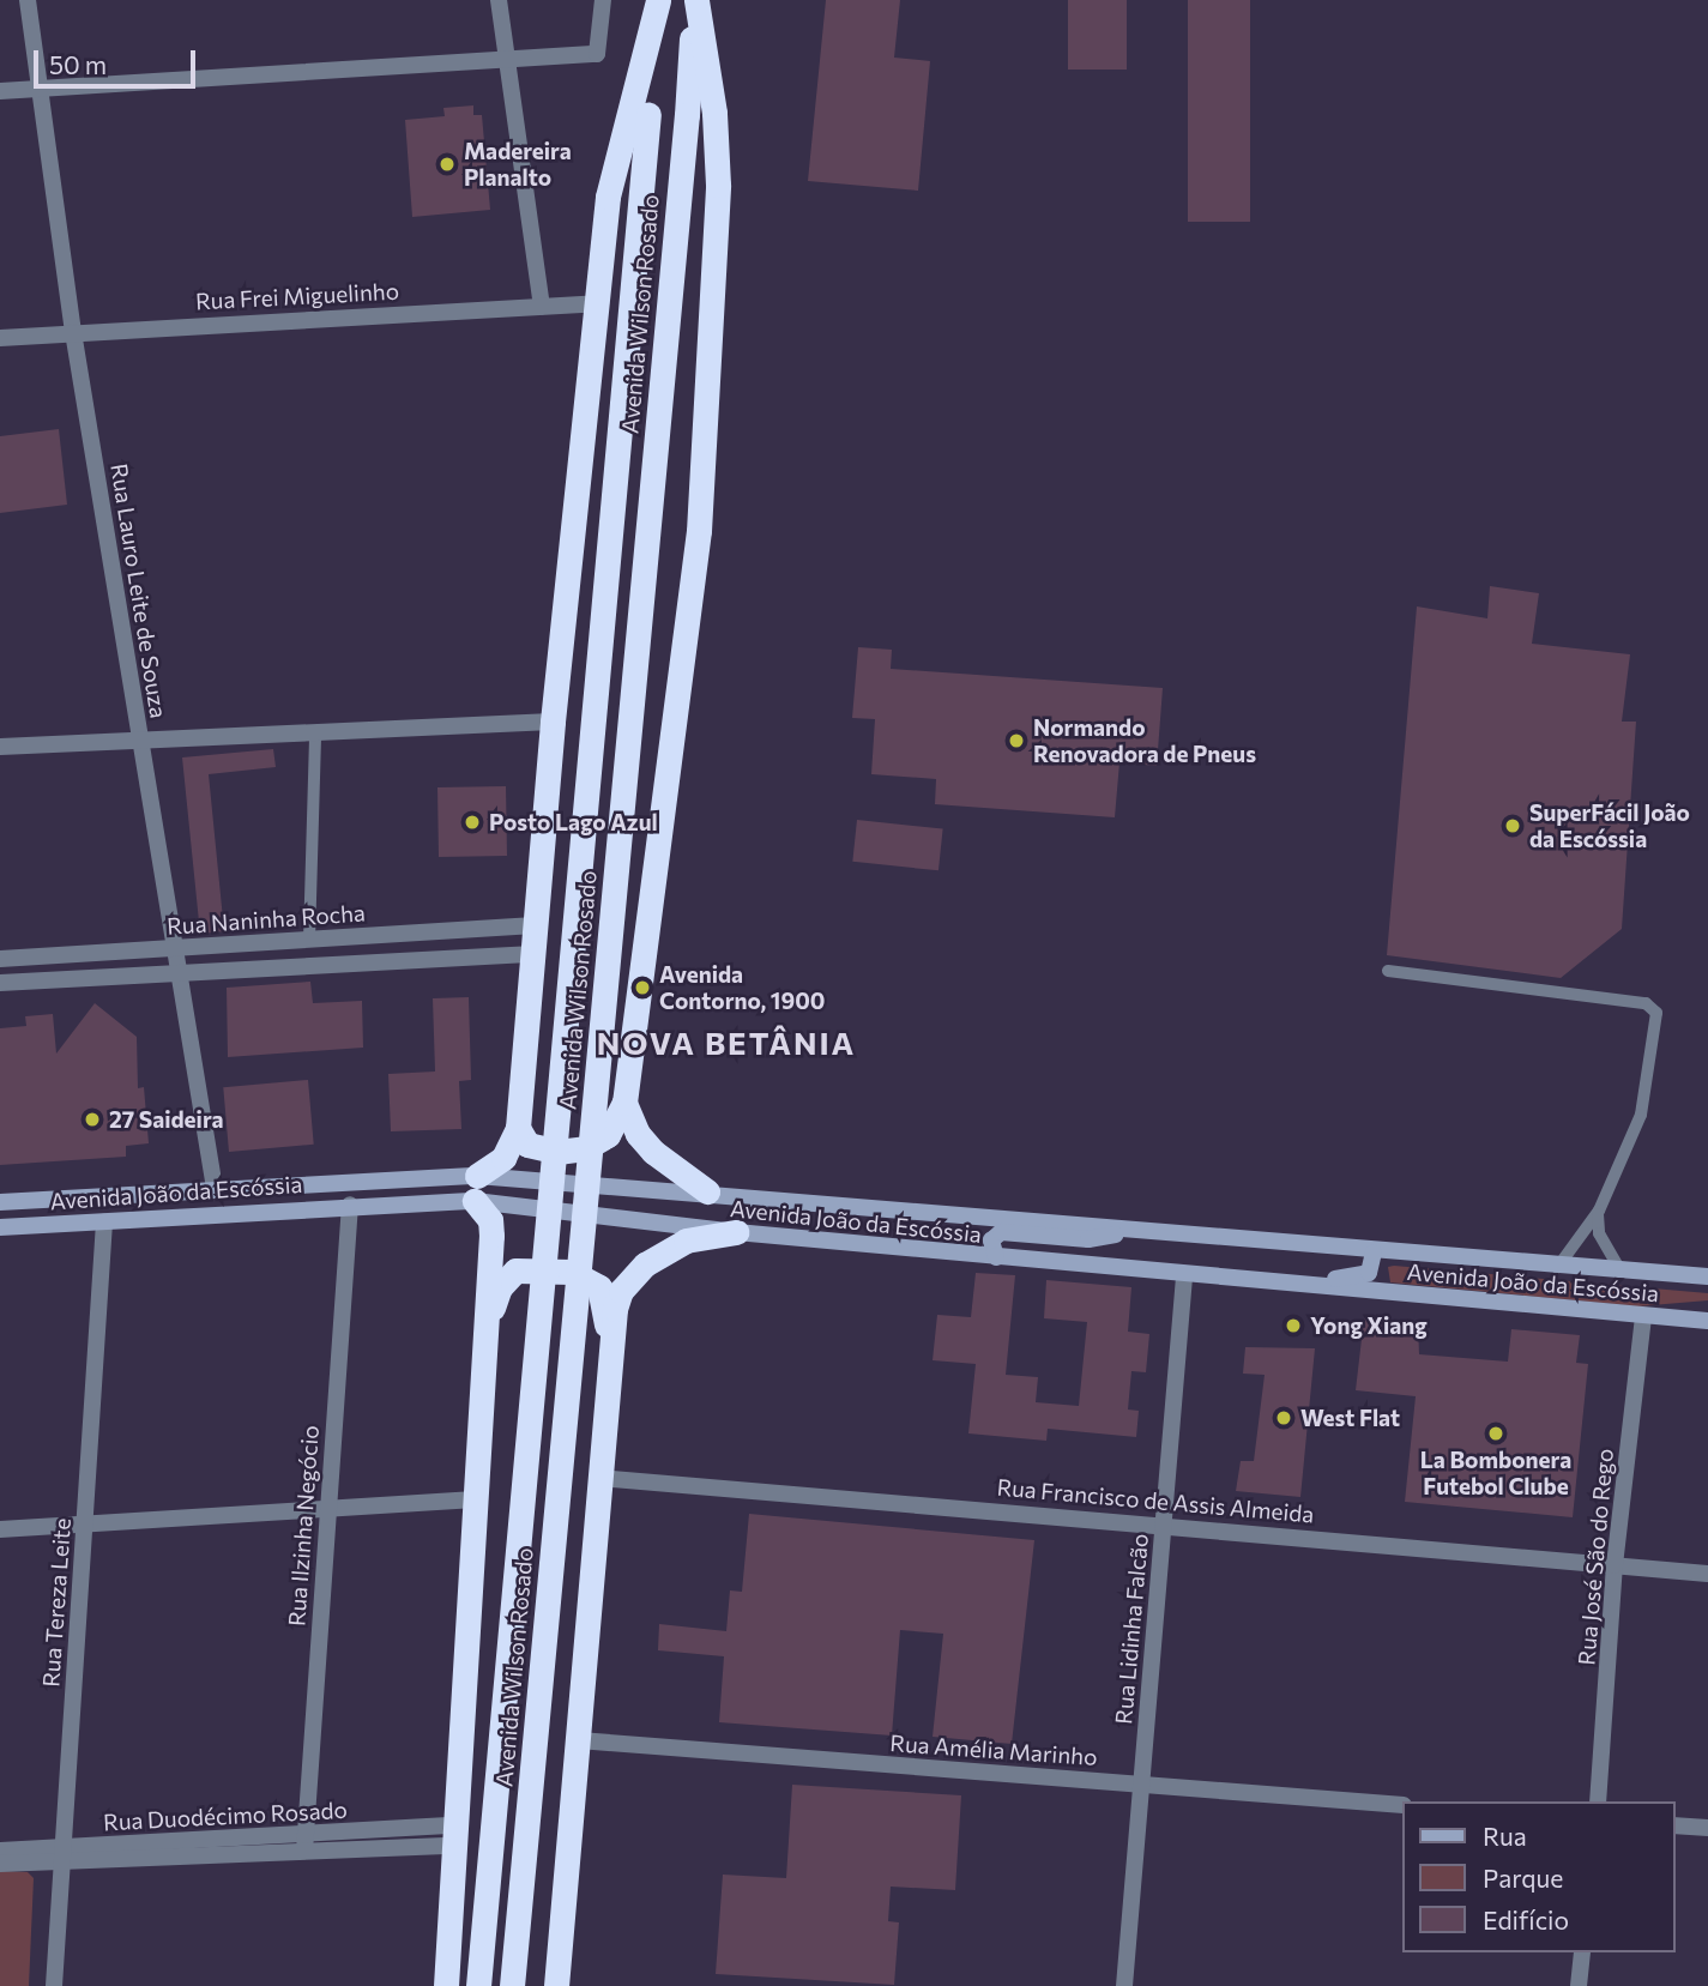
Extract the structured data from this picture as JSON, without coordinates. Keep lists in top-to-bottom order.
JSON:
{
  "streets": {
    "highway": ["Avenida Wilson Rosado"],
    "main road": ["Avenida João da Escóssia"],
    "street": [
      "Rua Frei Miguelinho",
      "Rua Lauro Leite de Souza",
      "Rua Naninha Rocha",
      "Rua Francisco de Assis Almeida",
      "Rua Ilzinha Negócio",
      "Rua José São do Rego",
      "Rua Tereza Leite",
      "Rua Lidinha Falcão",
      "Rua Amélia Marinho",
      "Rua Duodécimo Rosado"
    ]
  },
  "crossings": [
    ["Rua Frei Miguelinho", "Rua Lauro Leite de Souza"],
    ["Rua Lauro Leite de Souza", "Rua Naninha Rocha"],
    ["Rua Lauro Leite de Souza", "Avenida João da Escóssia"],
    ["Avenida João da Escóssia", "Rua Ilzinha Negócio"],
    ["Avenida João da Escóssia", "Rua José São do Rego"],
    ["Avenida João da Escóssia", "Rua Tereza Leite"],
    ["Avenida João da Escóssia", "Rua Lidinha Falcão"],
    ["Rua Francisco de Assis Almeida", "Rua José São do Rego"],
    ["Rua Francisco de Assis Almeida", "Rua Lidinha Falcão"],
    ["Rua Ilzinha Negócio", "Rua Duodécimo Rosado"],
    ["Rua Tereza Leite", "Rua Duodécimo Rosado"],
    ["Rua Lidinha Falcão", "Rua Amélia Marinho"]
  ],
  "districts": ["NOVA BETÂNIA"],
  "places": [
    "Madereira Planalto",
    "Normando Renovadora de Pneus",
    "Posto Lago Azul",
    "SuperFácil João da Escóssia",
    "Avenida Contorno, 1900",
    "27 Saideira",
    "Yong Xiang",
    "West Flat",
    "La Bombonera Futebol Clube"
  ],
  "legend": ["Rua", "Parque", "Edifício"],
  "scale_bar": "50 m"
}
